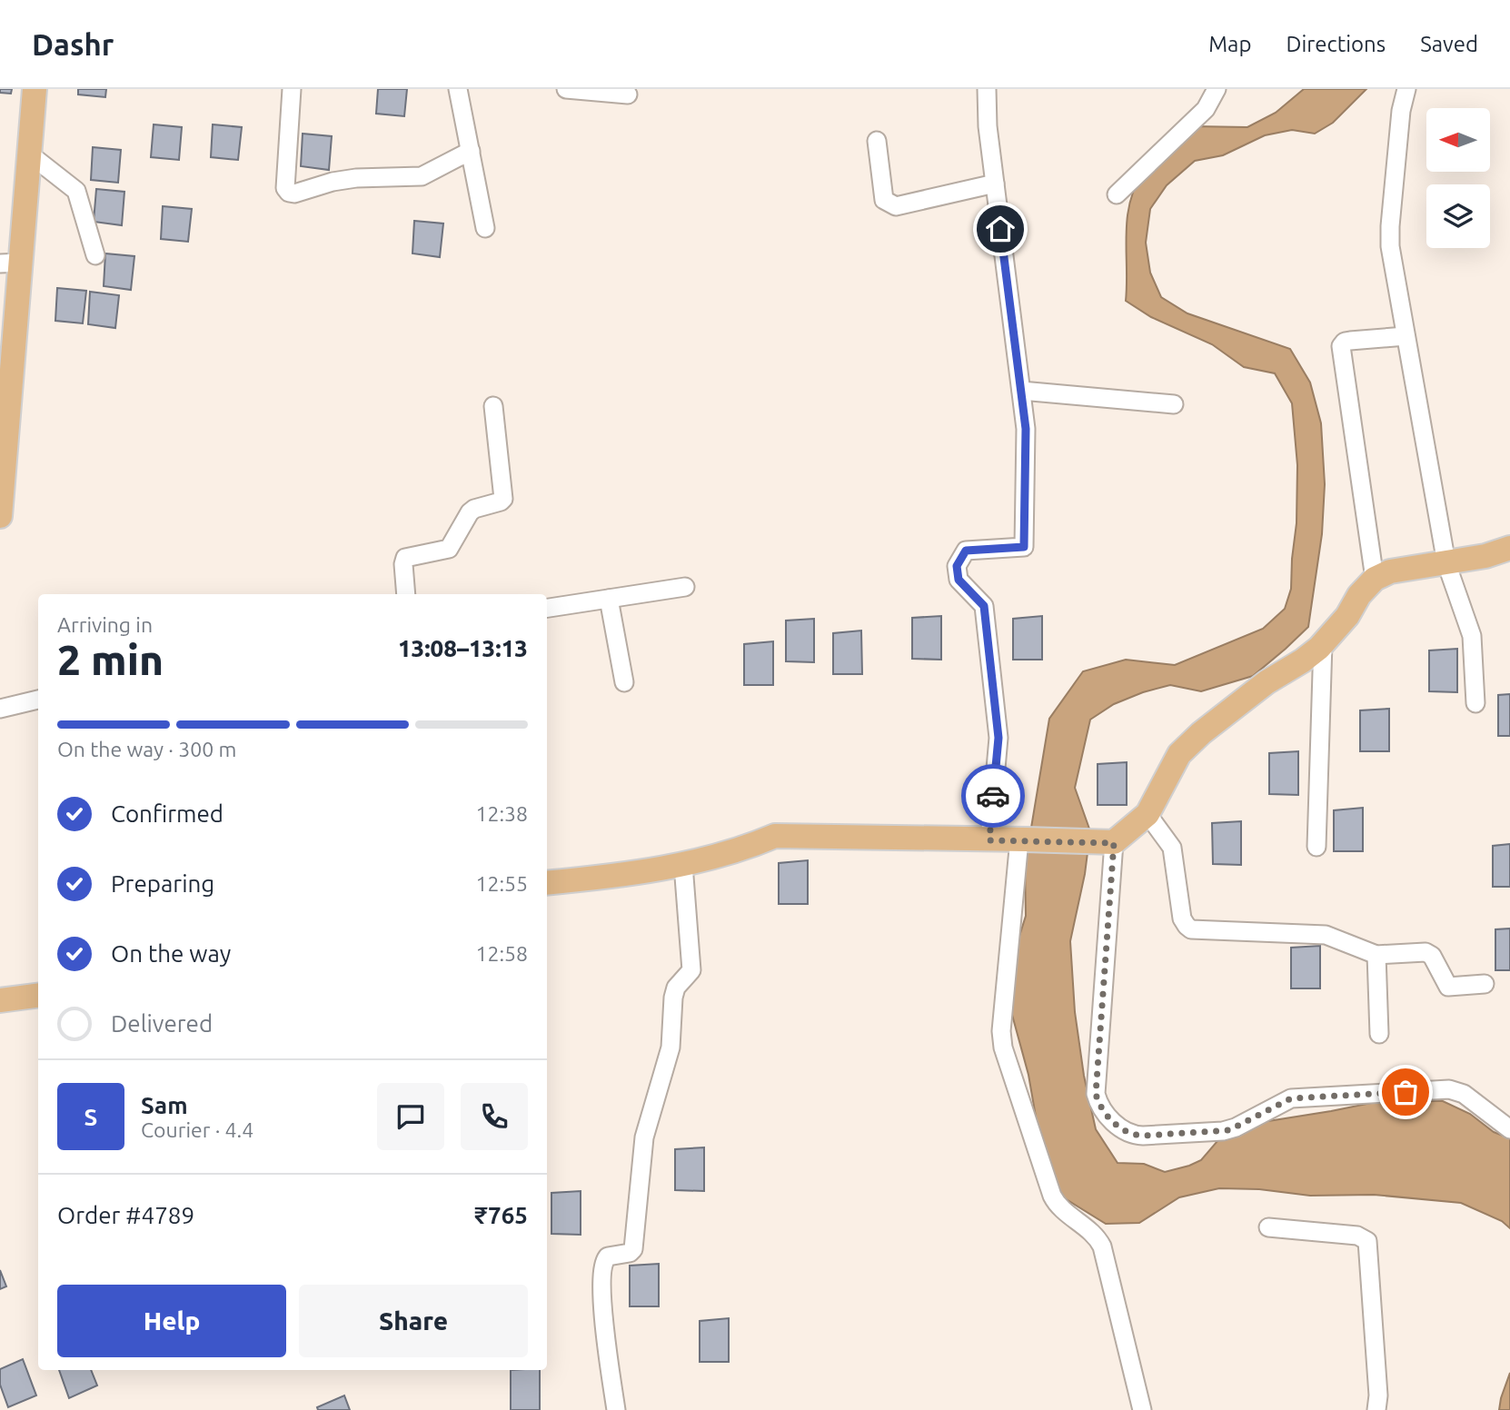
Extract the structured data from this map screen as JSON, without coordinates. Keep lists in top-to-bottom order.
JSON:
{
  "north": "left",
  "page": {
    "header": "Dashr",
    "nav": ["Map", "Directions", "Saved"],
    "heading": ["2 min", "Arriving in", "13:08–13:13"],
    "panel": [
      "Sam",
      "Courier · 4.4",
      "Order #4789",
      "₹765"
    ],
    "bar": "On the way · 300 m",
    "list": [
      ["Confirmed", "12:38"],
      ["Preparing", "12:55"],
      ["On the way", "12:58"],
      "Delivered"
    ],
    "round": "S",
    "buttons": ["Help", "Share"]
  }
}
